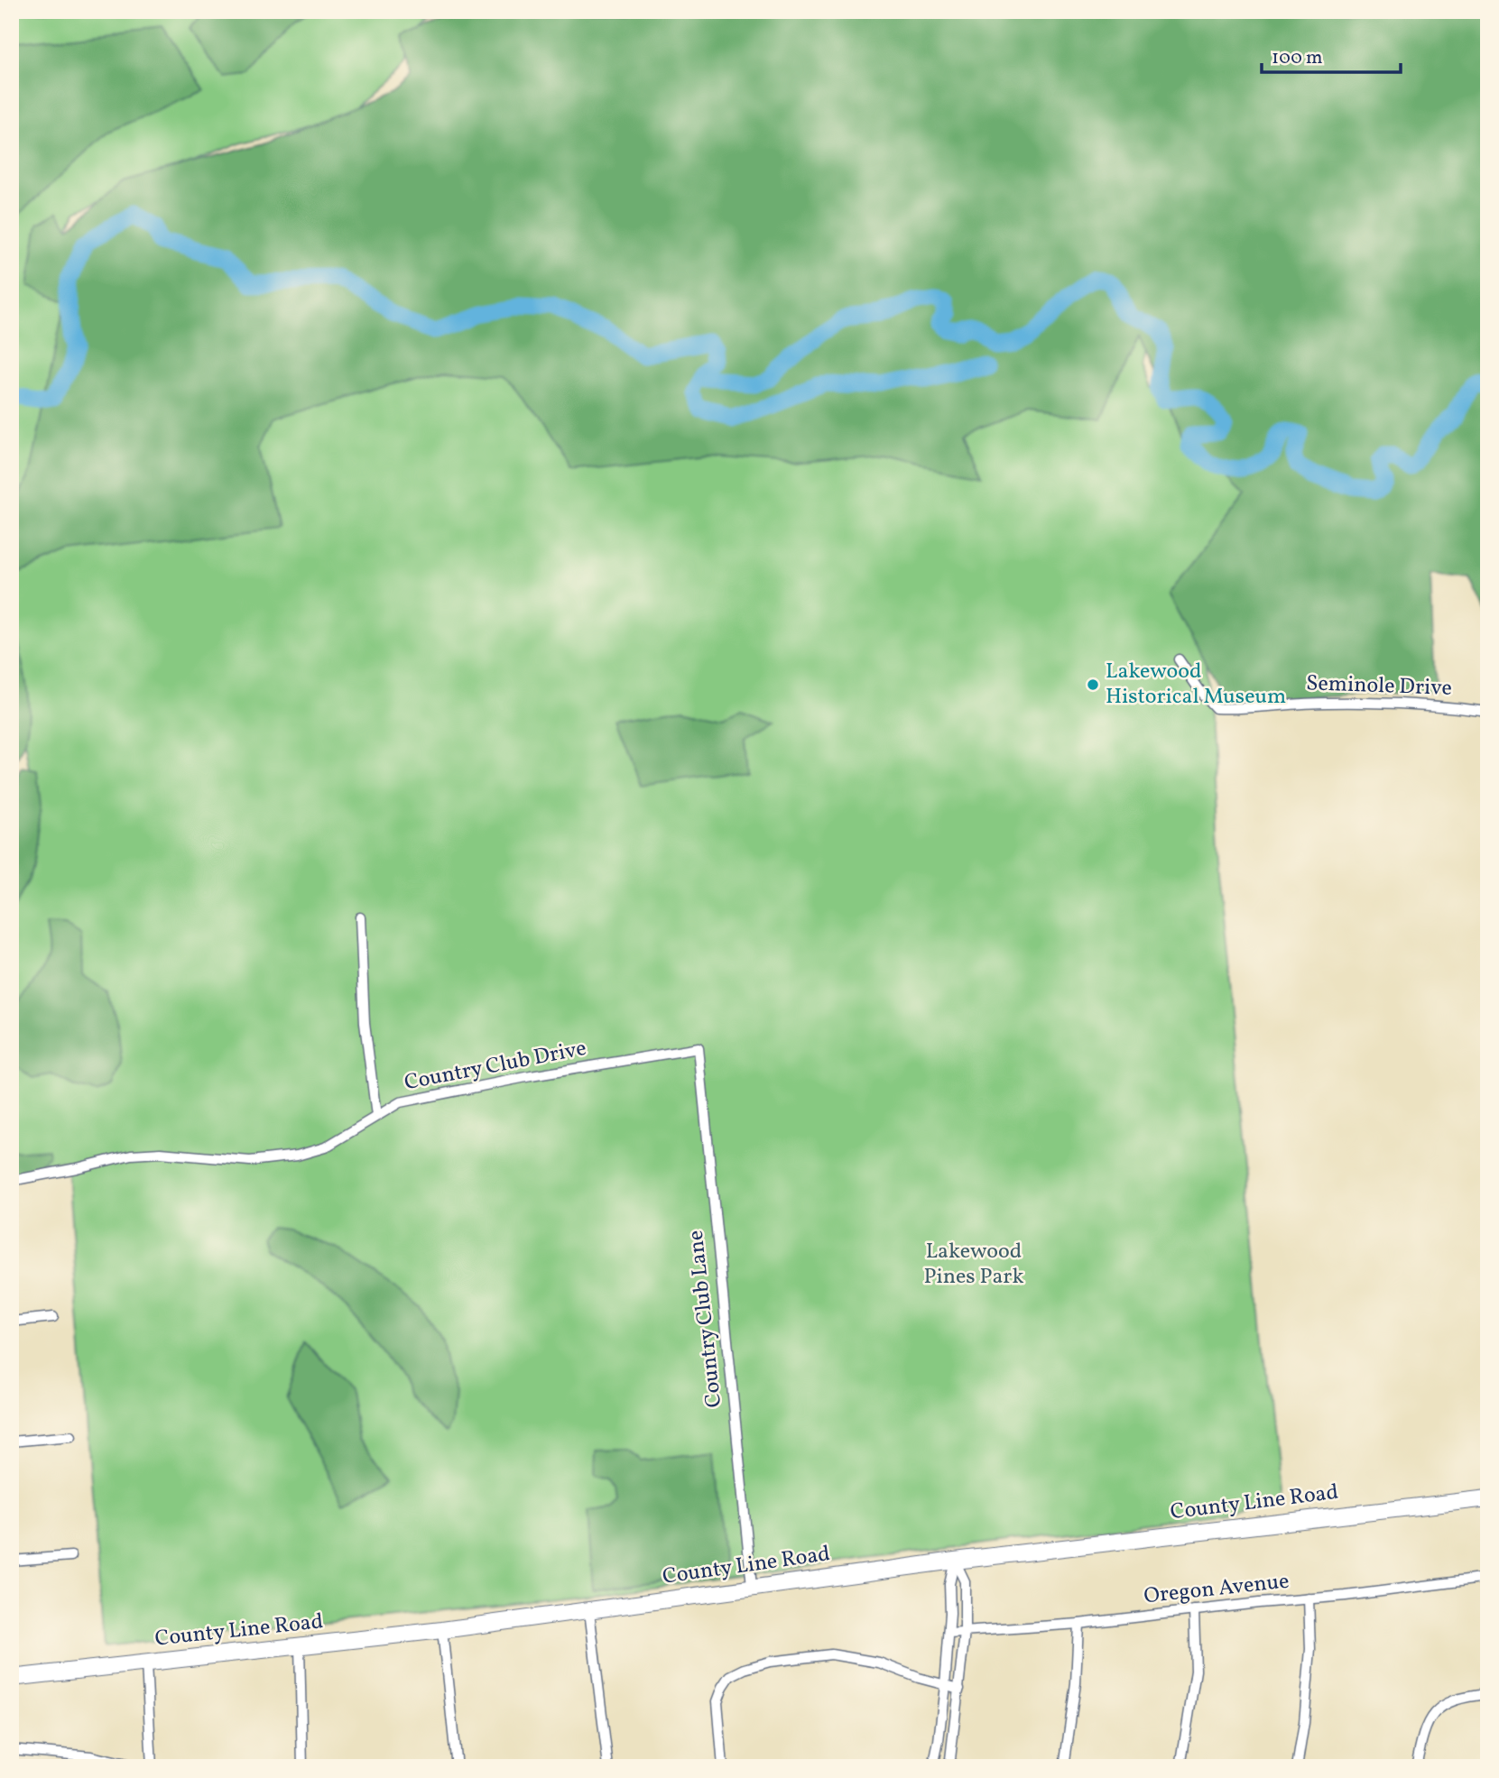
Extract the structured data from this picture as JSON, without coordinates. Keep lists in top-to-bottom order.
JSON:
{
  "streets": {
    "main road": ["County Line Road"],
    "street": [
      "Seminole Drive",
      "Country Club Drive",
      "Country Club Lane",
      "Oregon Avenue"
    ]
  },
  "crossings": [
    ["Country Club Drive", "Country Club Lane"],
    ["Country Club Lane", "County Line Road"]
  ],
  "parks": ["Lakewood Pines Park"],
  "places": ["Lakewood Historical Museum"],
  "scale_bar": "100 m"
}
